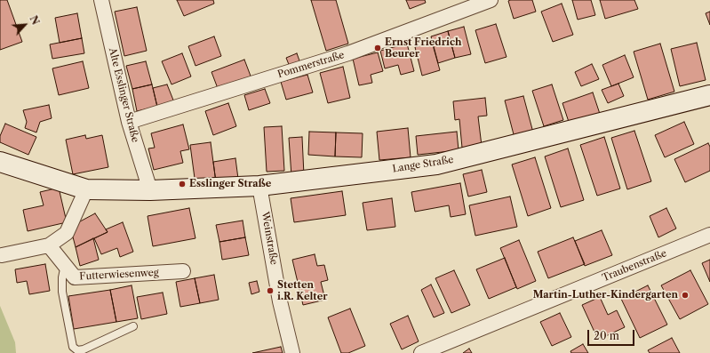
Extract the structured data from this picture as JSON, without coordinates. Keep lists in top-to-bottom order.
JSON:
{
  "streets": {
    "main road": ["Lange Straße"],
    "street": [
      "Pommerstraße",
      "Alte Esslinger Straße",
      "Weinstraße",
      "Traubenstraße",
      "Futterwiesenweg"
    ]
  },
  "crossings": [
    ["Pommerstraße", "Alte Esslinger Straße"],
    ["Alte Esslinger Straße", "Lange Straße"],
    ["Lange Straße", "Weinstraße"]
  ],
  "places": [
    "Ernst Friedrich Beurer",
    "Esslinger Straße",
    "Stetten i.R. Kelter",
    "Martin-Luther-Kindergarten"
  ],
  "scale_bar": "20 m",
  "north": "top right"
}
